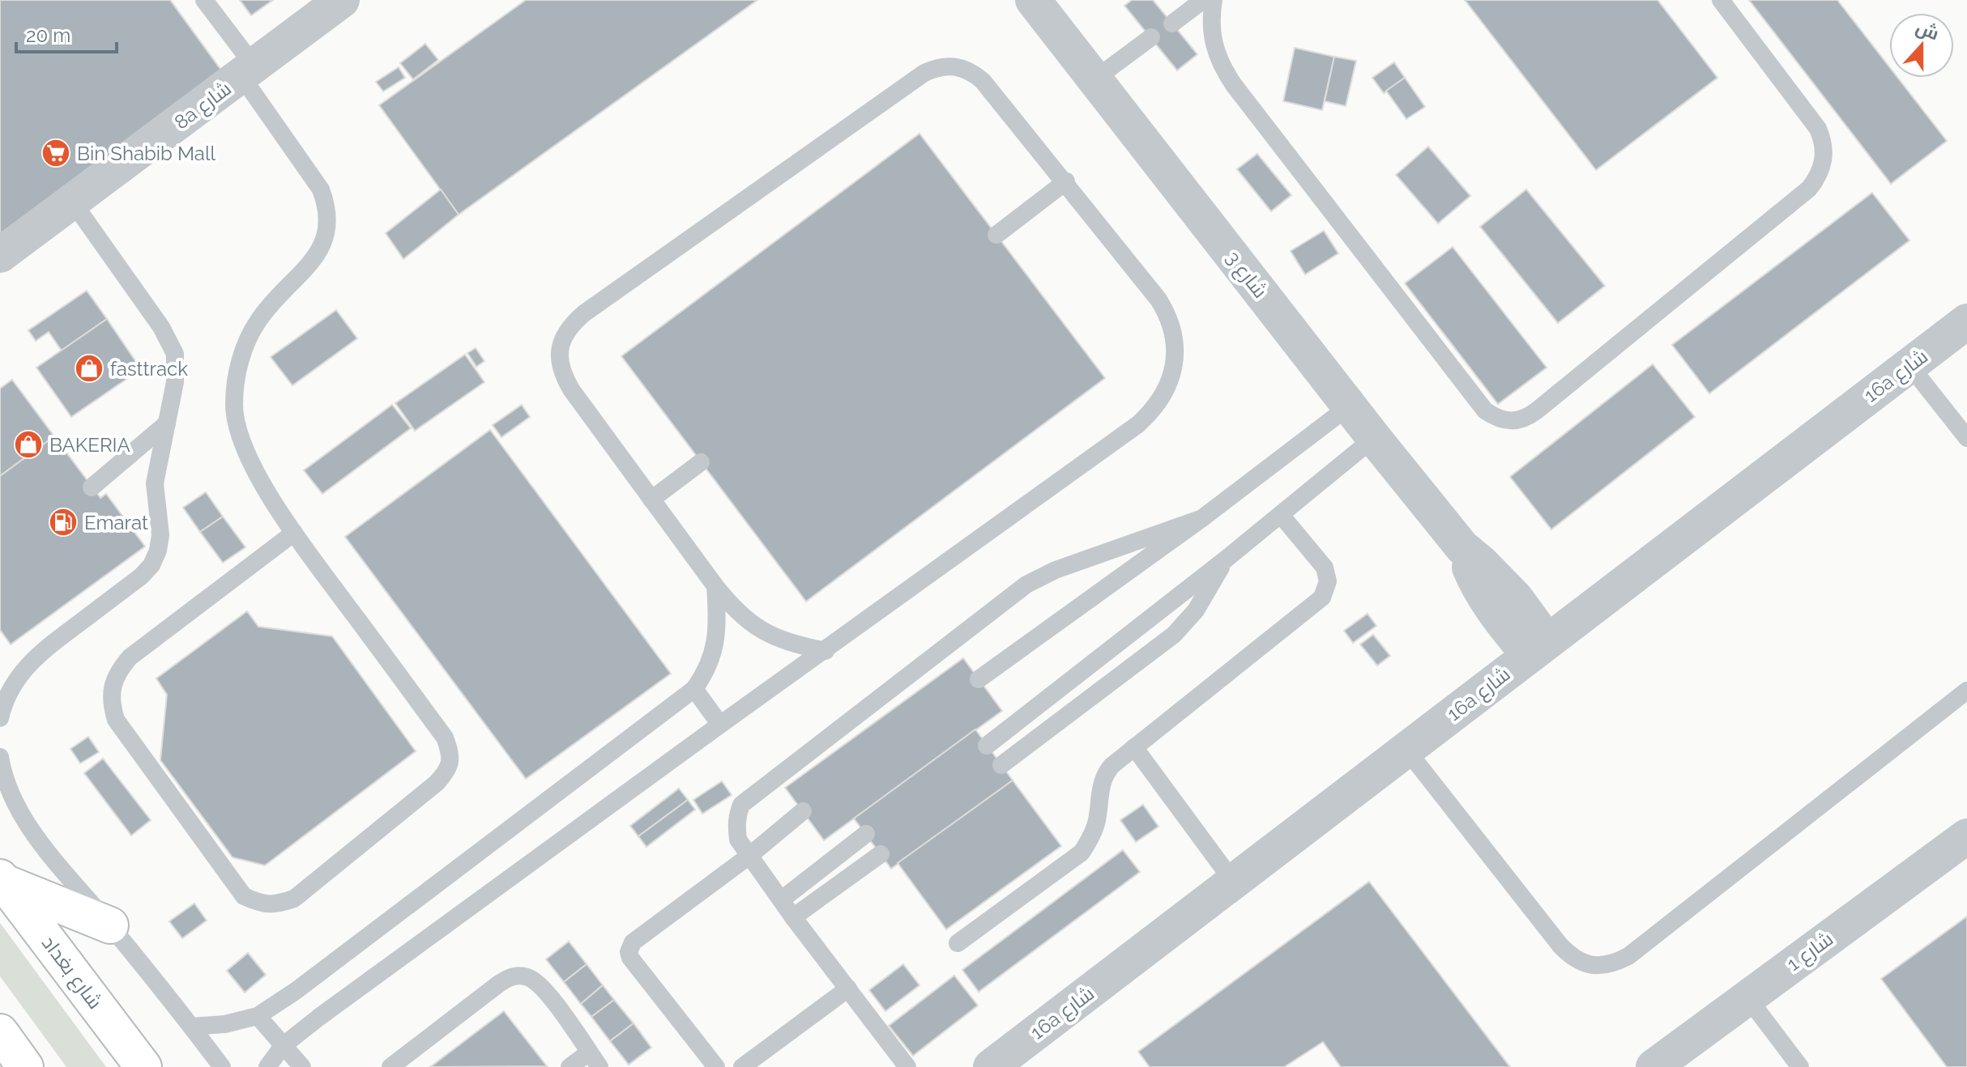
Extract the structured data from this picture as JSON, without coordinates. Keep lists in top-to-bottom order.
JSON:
{
  "streets": {
    "main road": ["شارع بغداد"],
    "street": [
      "8a شارع",
      "شارع 3",
      "16a شارع",
      "شارع 1"
    ]
  },
  "crossings": [
    ["شارع 3", "16a شارع"]
  ],
  "places": {
    "supermarket": ["Bin Shabib Mall"],
    "shop": ["fasttrack", "BAKERIA"],
    "fuel station": ["Emarat"]
  },
  "scale_bar": "20 m",
  "north": "top"
}
